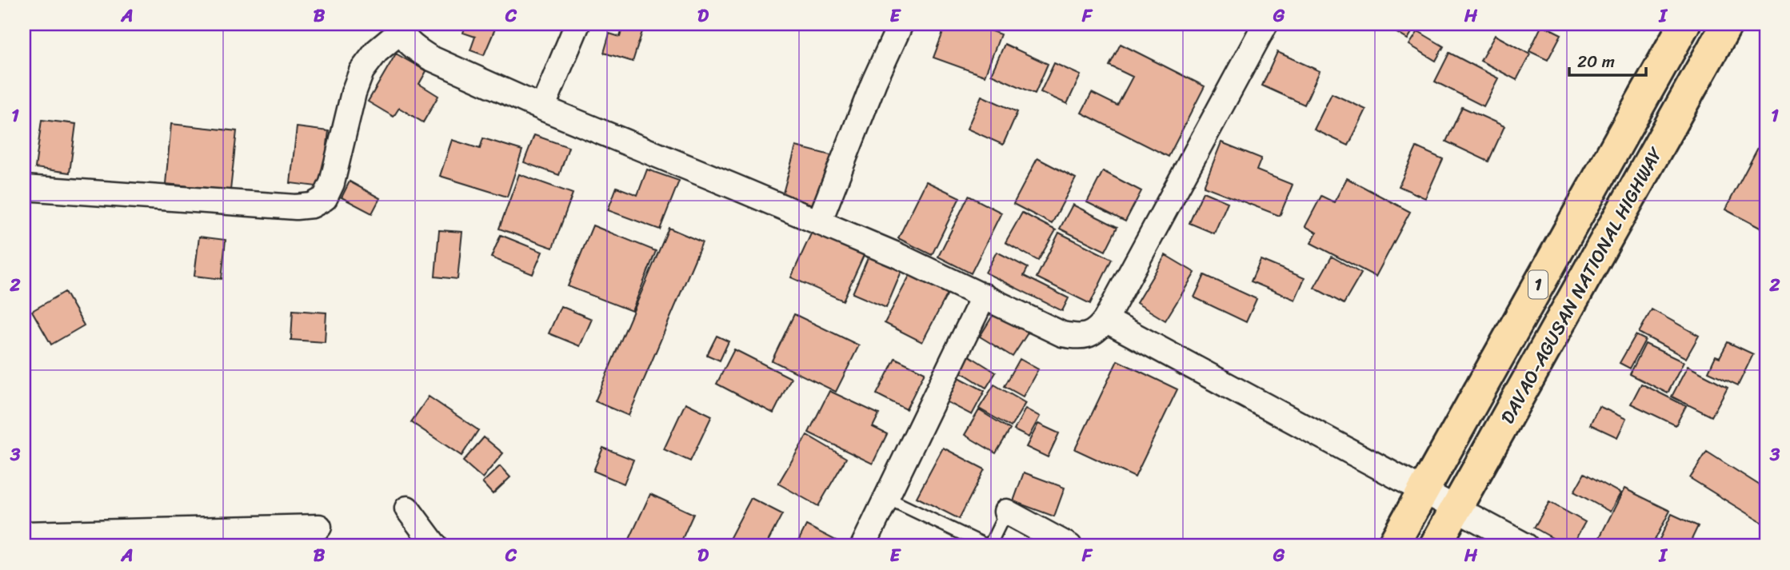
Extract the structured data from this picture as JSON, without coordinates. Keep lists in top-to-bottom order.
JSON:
{
  "streets": {
    "highway": ["1", "DAVAO-AGUSAN NATIONAL HIGHWAY"]
  },
  "scale_bar": "20 m",
  "grid": {
    "columns": [
      "A",
      "B",
      "C",
      "D",
      "E",
      "F",
      "G",
      "H",
      "I"
    ],
    "rows": ["1", "2", "3"]
  }
}
